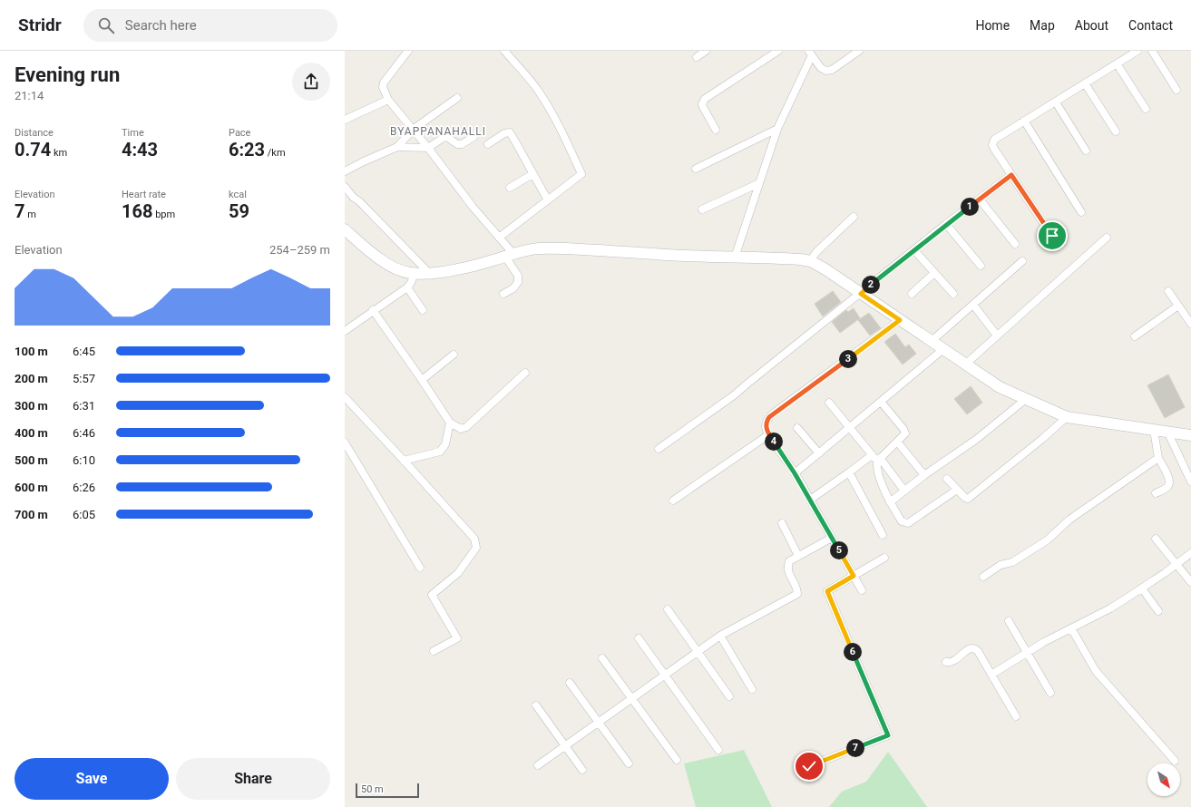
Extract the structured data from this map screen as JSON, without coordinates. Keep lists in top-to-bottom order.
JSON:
{
  "districts": ["BYAPPANAHALLI"],
  "scale_bar": "50 m",
  "north": "bottom right",
  "page": {
    "header": "Stridr",
    "search": "Search here",
    "nav": [
      "Home",
      "Map",
      "About",
      "Contact"
    ],
    "heading": ["Evening run", "21:14"],
    "stats": [
      ["Distance", "0.74 km"],
      ["Time", "4:43"],
      ["Pace", "6:23 /km"],
      ["Elevation", "7 m"],
      ["Heart rate", "168 bpm"],
      ["kcal", "59"]
    ],
    "pins": [
      "1",
      "2",
      "3",
      "4",
      "5",
      "6",
      "7"
    ],
    "chart": ["Elevation", "254–259 m"],
    "list": [
      {
        "name": "100 m",
        "note": "6:45"
      },
      {
        "name": "200 m",
        "note": "5:57"
      },
      {
        "name": "300 m",
        "note": "6:31"
      },
      {
        "name": "400 m",
        "note": "6:46"
      },
      {
        "name": "500 m",
        "note": "6:10"
      },
      {
        "name": "600 m",
        "note": "6:26"
      },
      {
        "name": "700 m",
        "note": "6:05"
      }
    ],
    "buttons": ["Save", "Share"],
    "scale": "50 m"
  }
}
